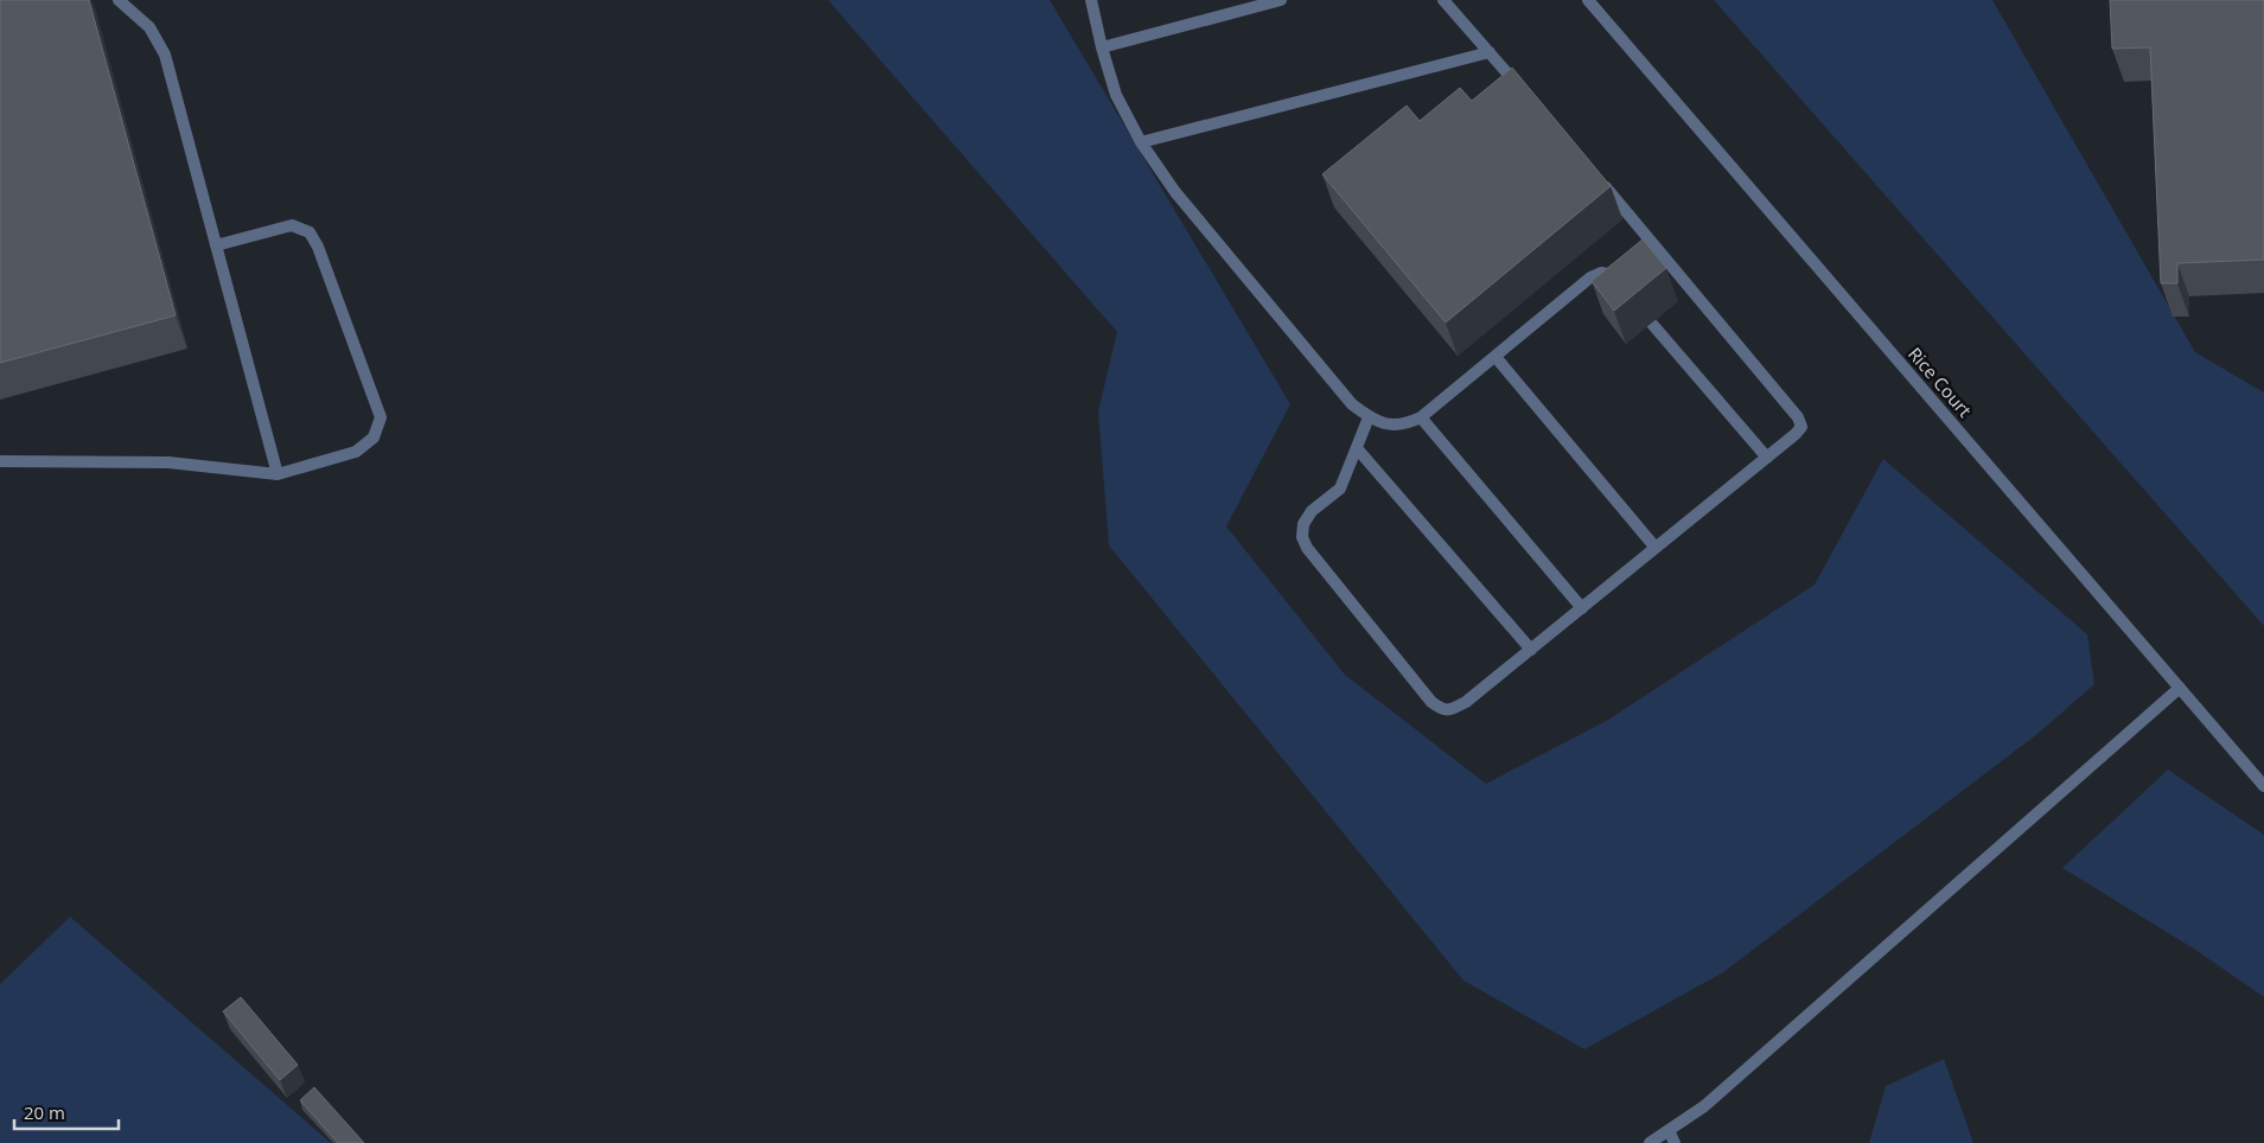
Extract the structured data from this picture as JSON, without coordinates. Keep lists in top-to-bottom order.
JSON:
{
  "streets": {
    "street": ["Rice Court"]
  },
  "scale_bar": "20 m"
}
